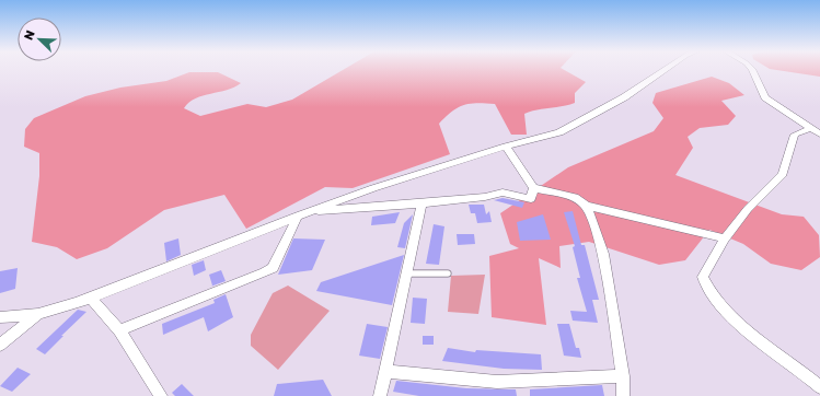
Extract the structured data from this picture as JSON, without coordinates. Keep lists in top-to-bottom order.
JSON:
{
  "north": "top left"
}
